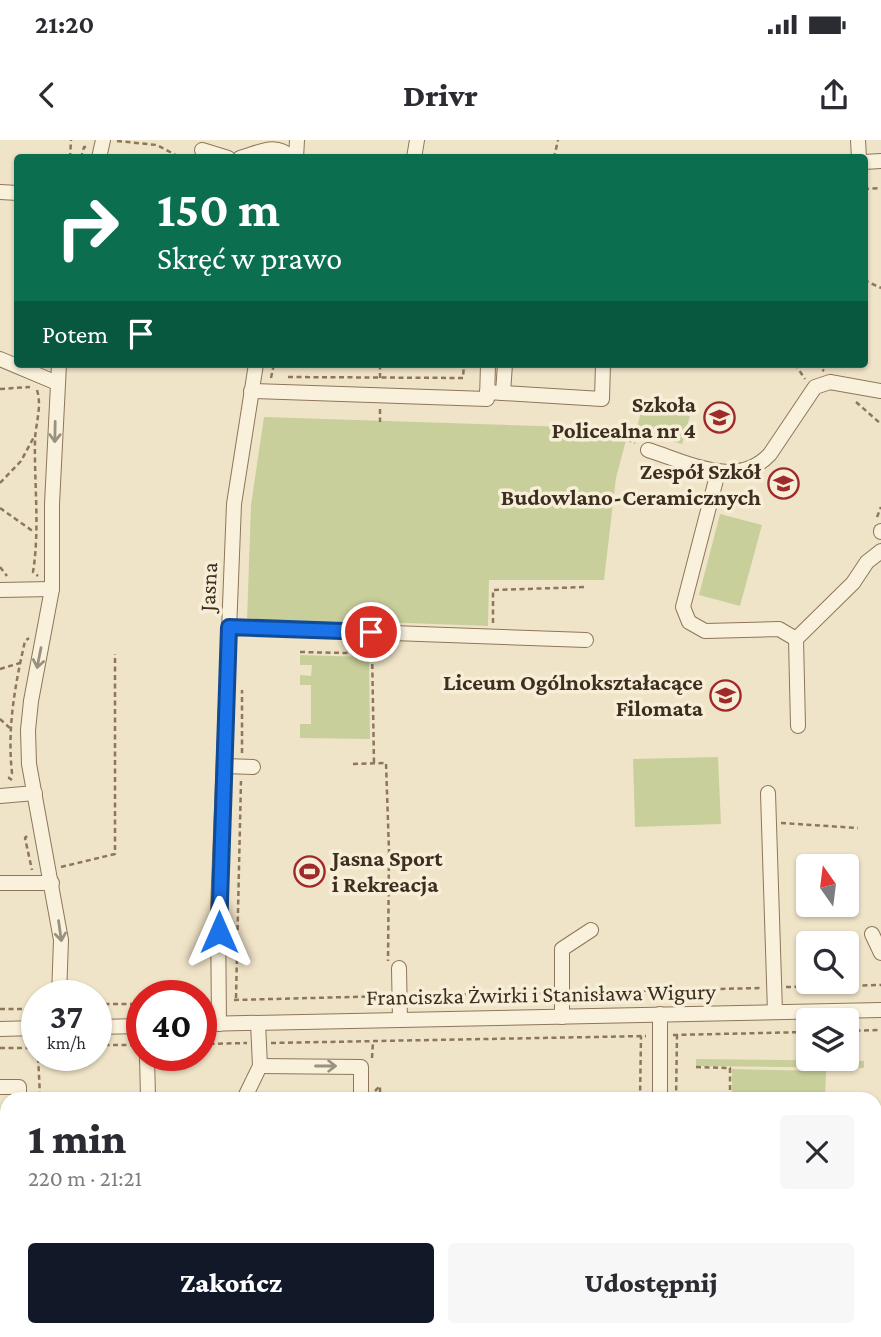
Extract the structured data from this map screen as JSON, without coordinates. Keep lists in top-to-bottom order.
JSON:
{
  "streets": {
    "street": ["Jasna", "Franciszka Żwirki i Stanisława Wigury"]
  },
  "crossings": [
    ["Jasna", "Franciszka Żwirki i Stanisława Wigury"]
  ],
  "places": {
    "school or university": ["Szkoła Policealna nr 4", "Zespół Szkół Budowlano-Ceramicznych", "Liceum Ogólnokształacące Filomata"],
    "sports": ["Jasna Sport i Rekreacja"]
  },
  "north": "top",
  "page": {
    "status": "21:20",
    "header": "Drivr",
    "turn": ["150 m", "Skręć w prawo"],
    "then": "Potem",
    "speed": "37 km/h",
    "limit": "40",
    "heading": ["1 min", "220 m · 21:21"],
    "buttons": ["Zakończ", "Udostępnij"]
  }
}
